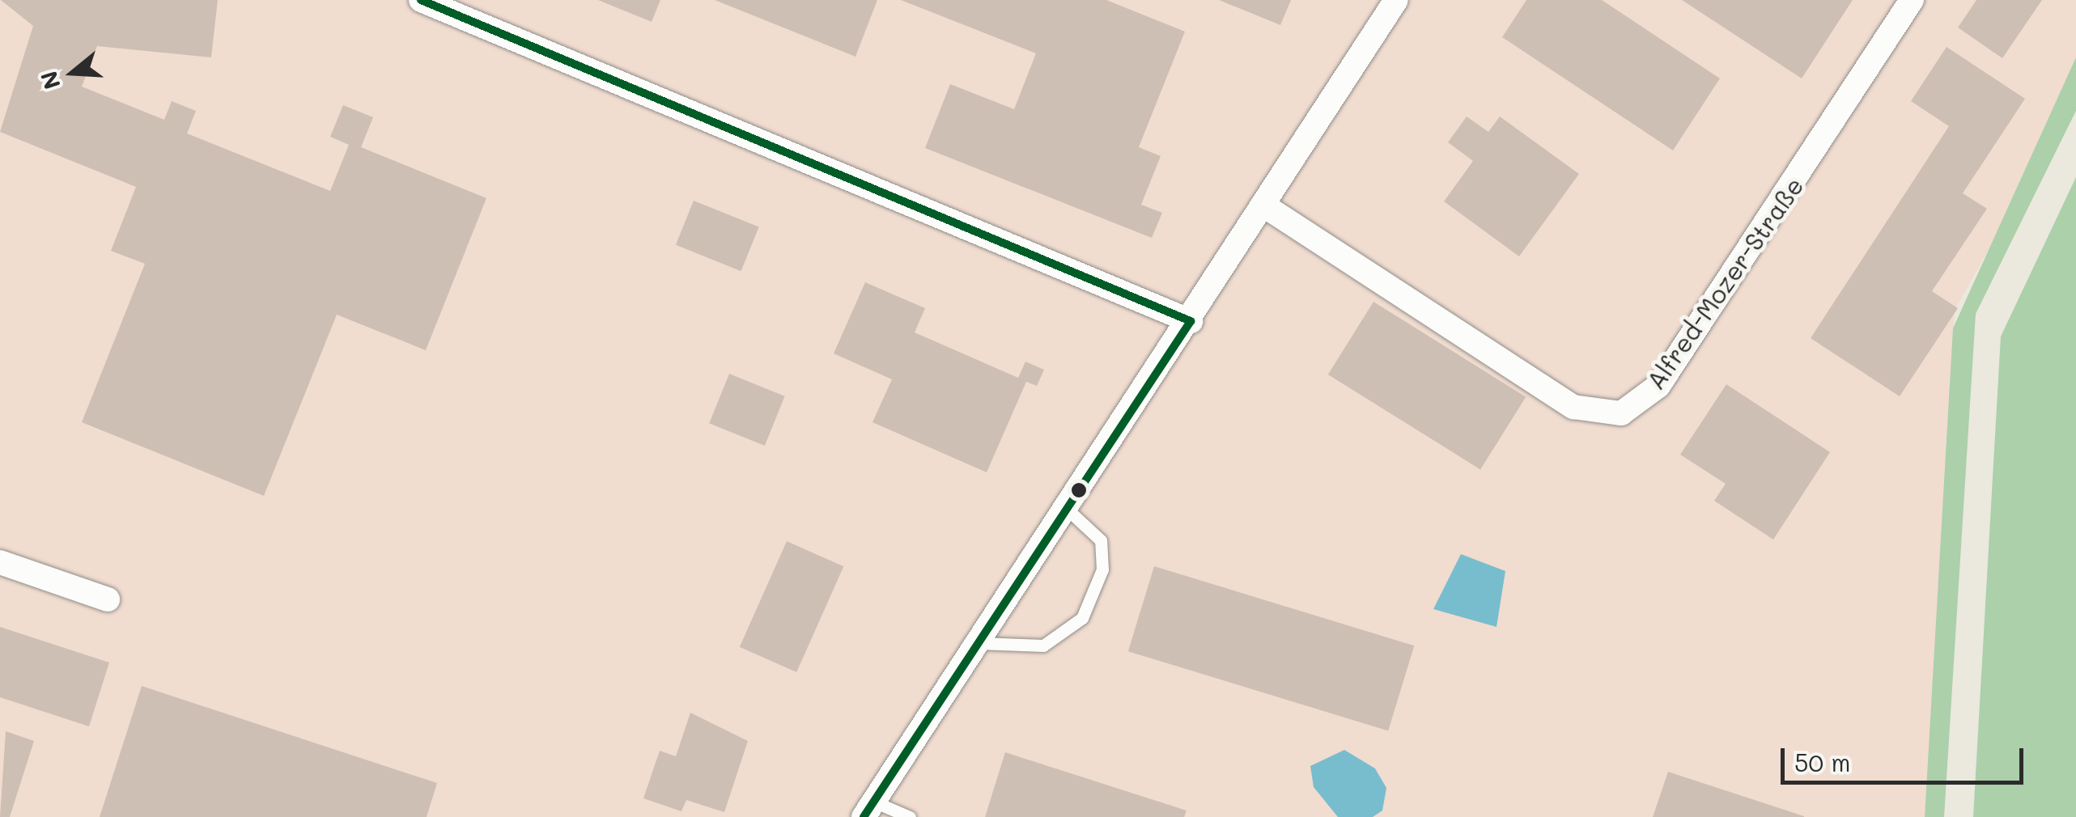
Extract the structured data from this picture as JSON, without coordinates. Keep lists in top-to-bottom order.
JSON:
{
  "streets": {
    "street": ["Alfred-Mozer-Straße"]
  },
  "scale_bar": "50 m",
  "north": "left"
}
